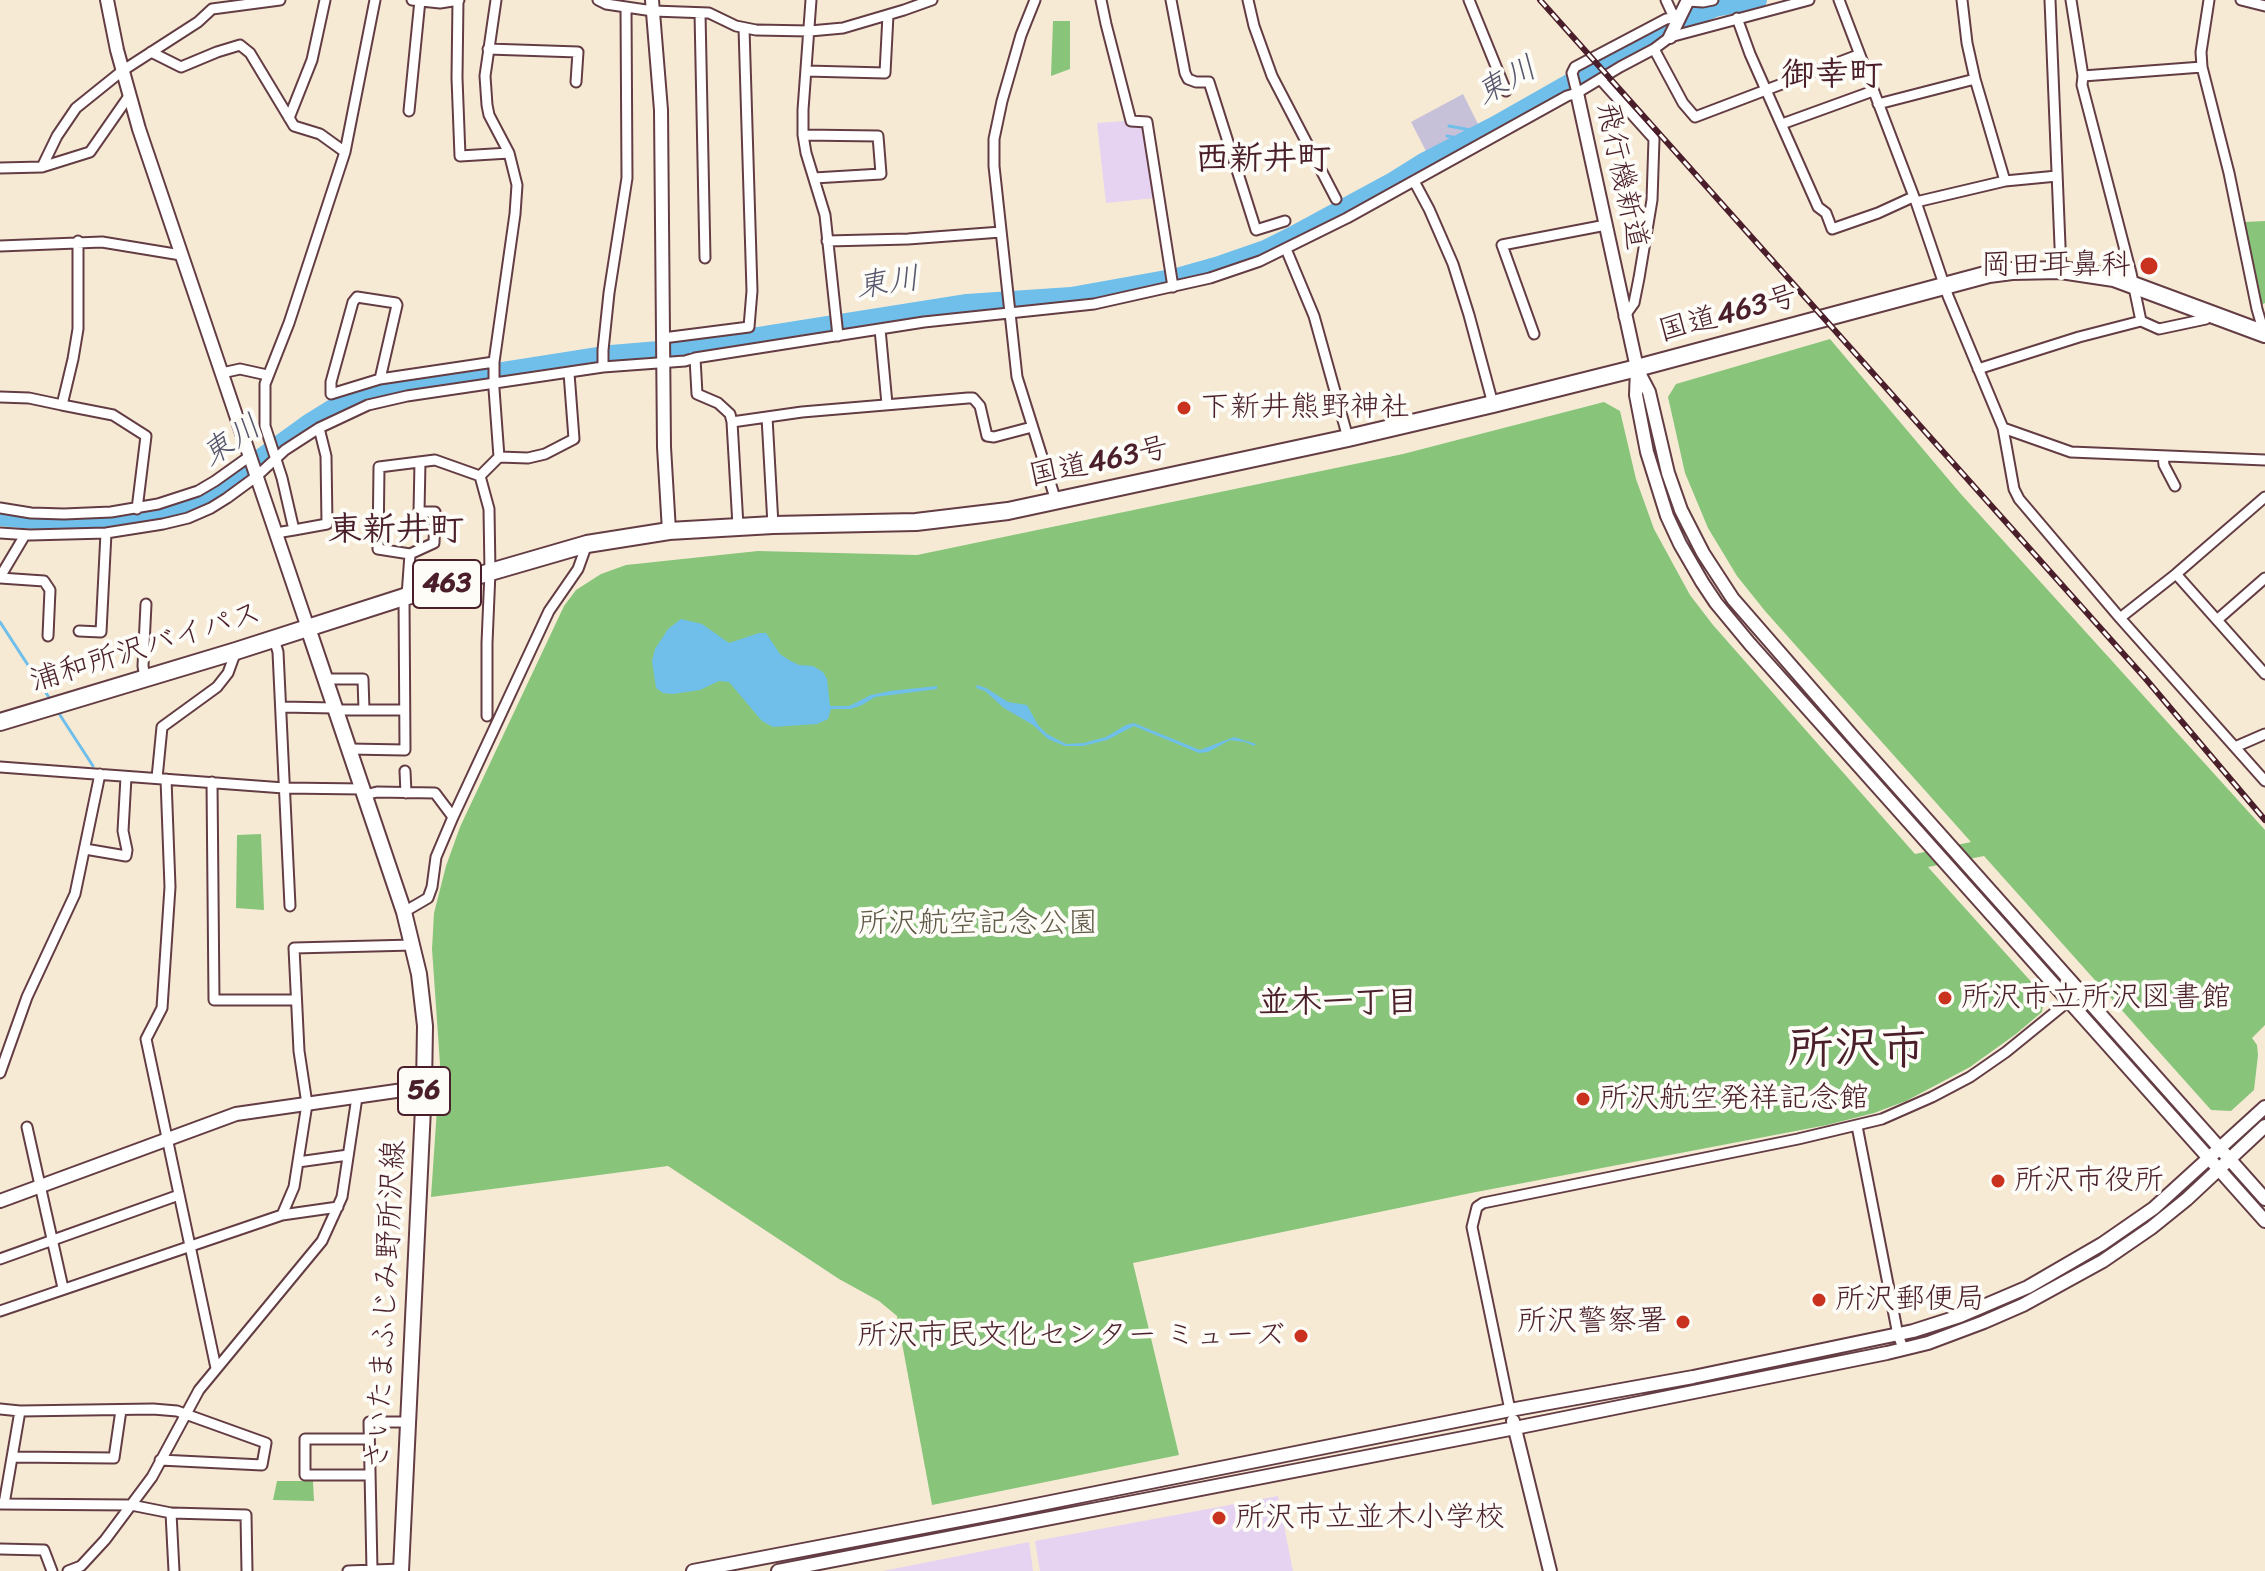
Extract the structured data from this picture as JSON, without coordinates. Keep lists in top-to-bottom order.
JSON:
{
  "streets": {
    "highway": ["国道463号", "463", "浦和所沢バイパス"],
    "main road": ["56", "さいたまふじみ野所沢線"],
    "street": ["飛行機新道"]
  },
  "crossings": [
    ["飛行機新道", "国道463号"],
    ["国道463号", "浦和所沢バイパス"],
    ["国道463号", "さいたまふじみ野所沢線"],
    ["浦和所沢バイパス", "さいたまふじみ野所沢線"]
  ],
  "districts": [
    "御幸町",
    "西新井町",
    "東新井町",
    "並木一丁目",
    "所沢市"
  ],
  "water": ["東川"],
  "parks": ["所沢航空記念公園"],
  "places": [
    "岡田耳鼻科",
    "下新井熊野神社",
    "所沢市立所沢図書館",
    "所沢航空発祥記念館",
    "所沢市役所",
    "所沢郵便局",
    "所沢警察署",
    "所沢市民文化センター ミューズ",
    "所沢市立並木小学校"
  ]
}
